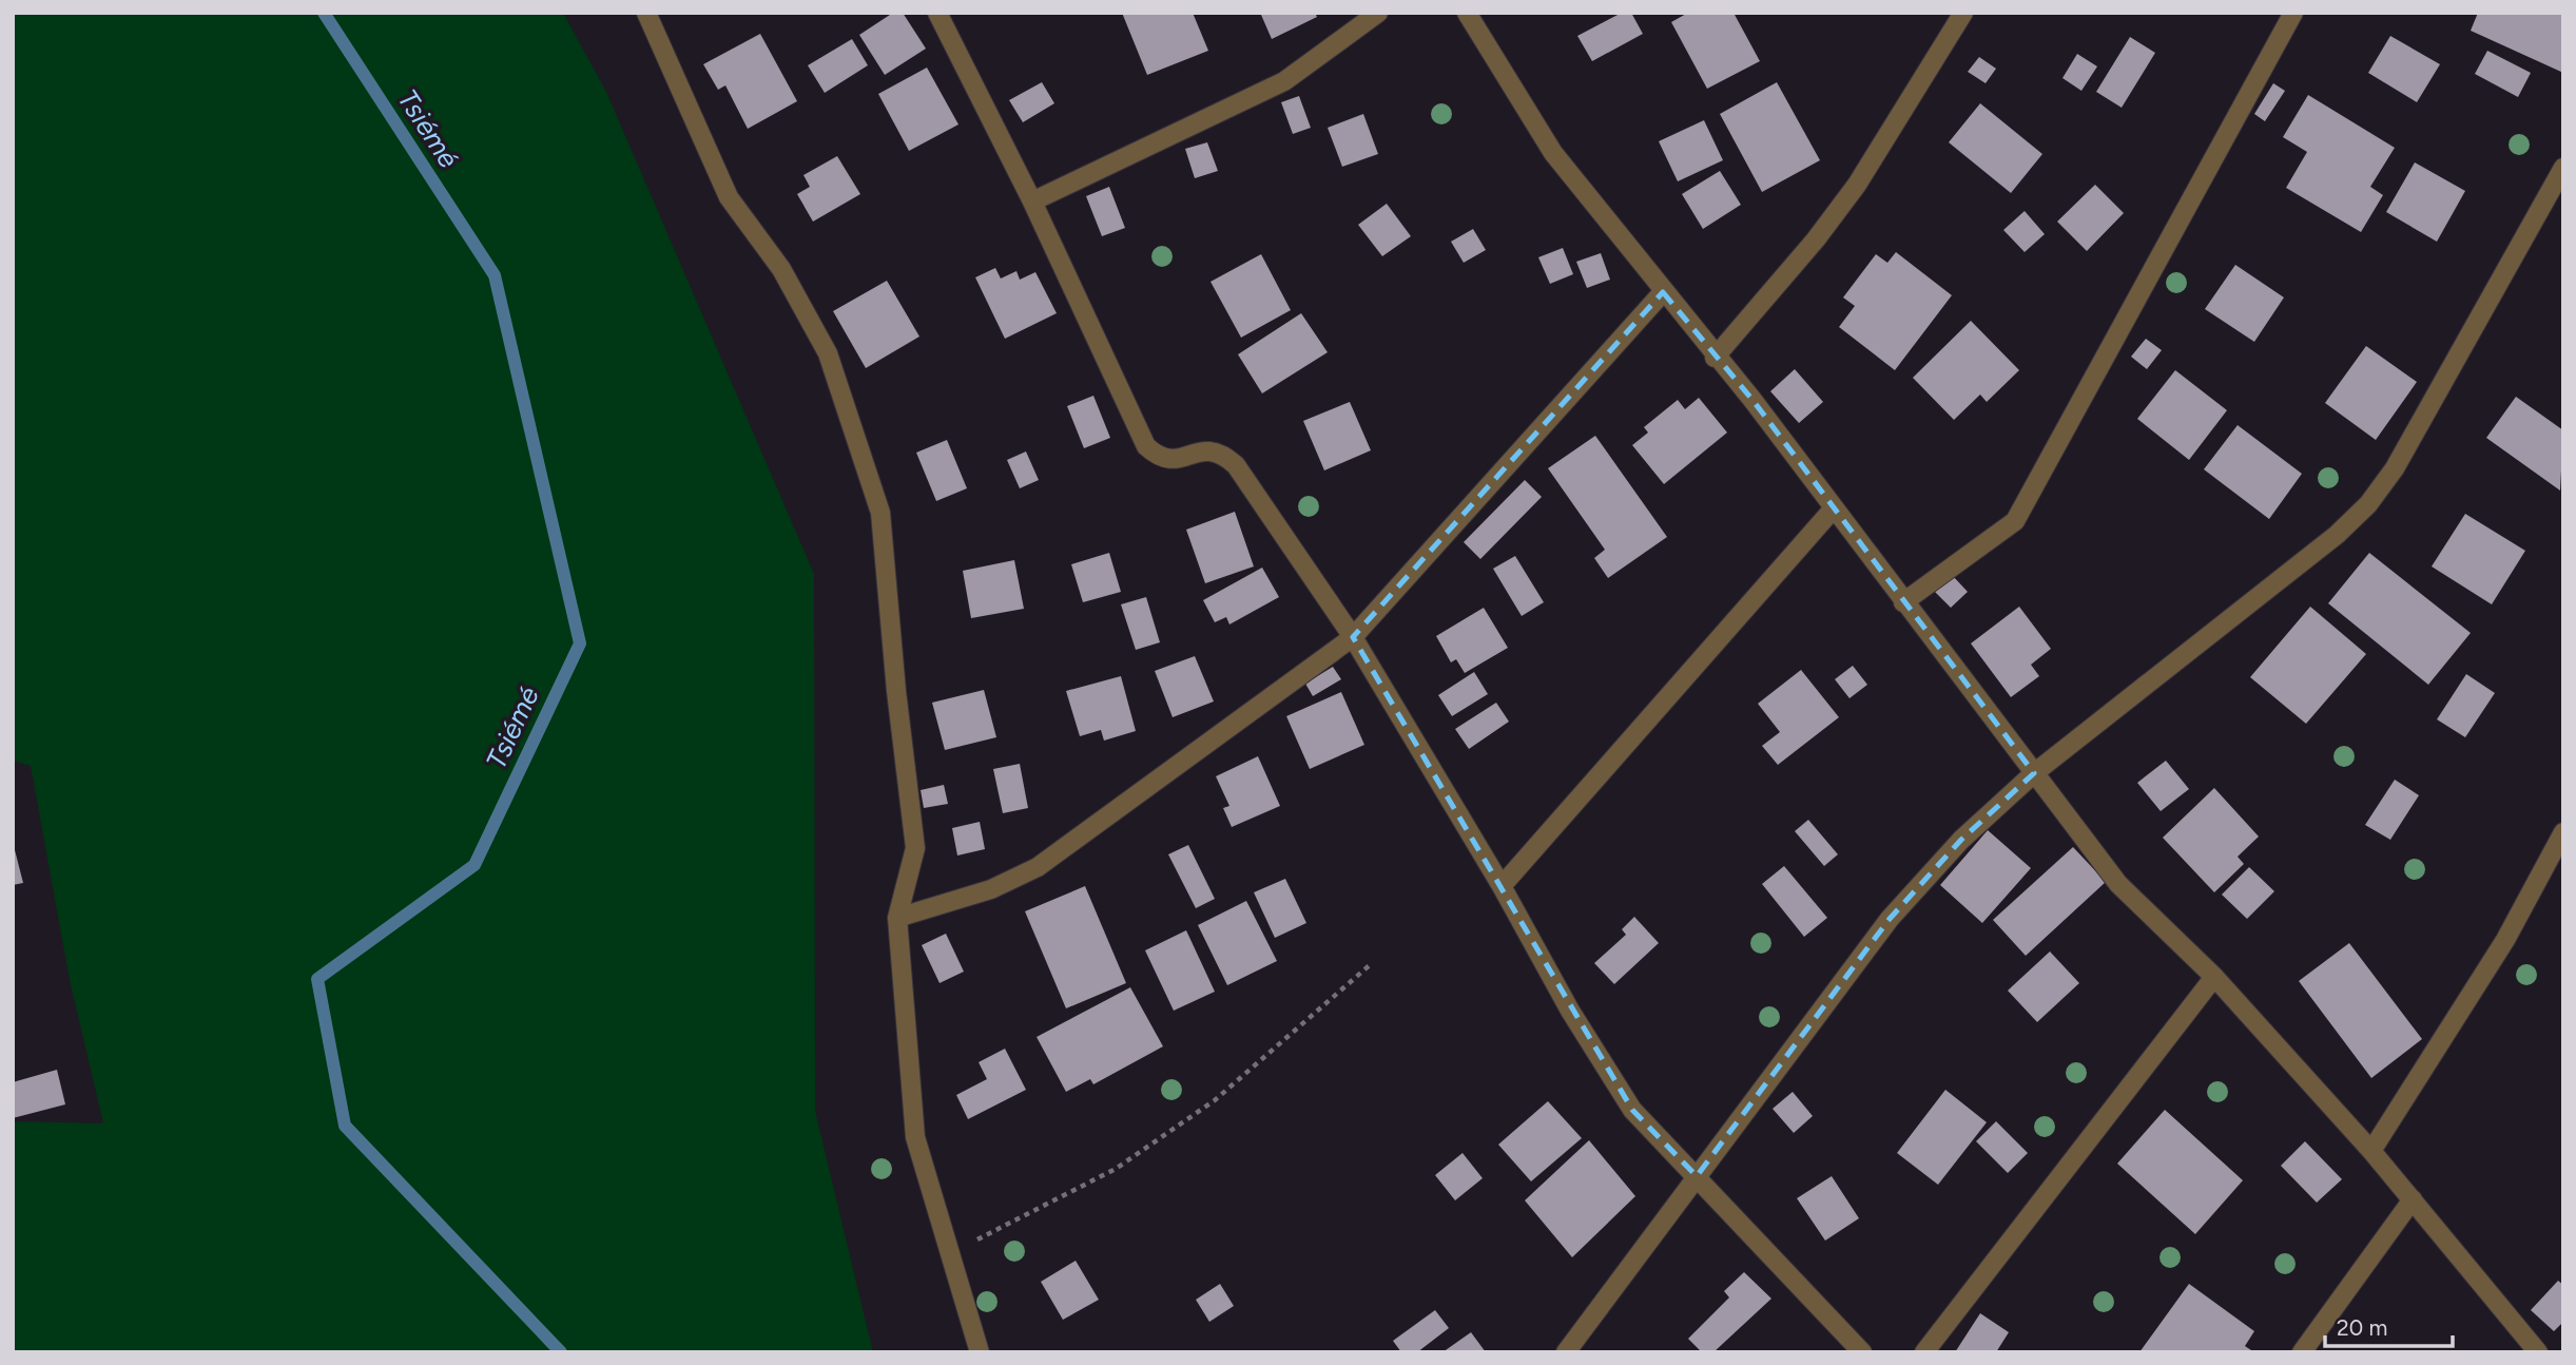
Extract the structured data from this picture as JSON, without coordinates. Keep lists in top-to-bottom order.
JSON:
{
  "water": ["Tsiémé"],
  "scale_bar": "20 m"
}
